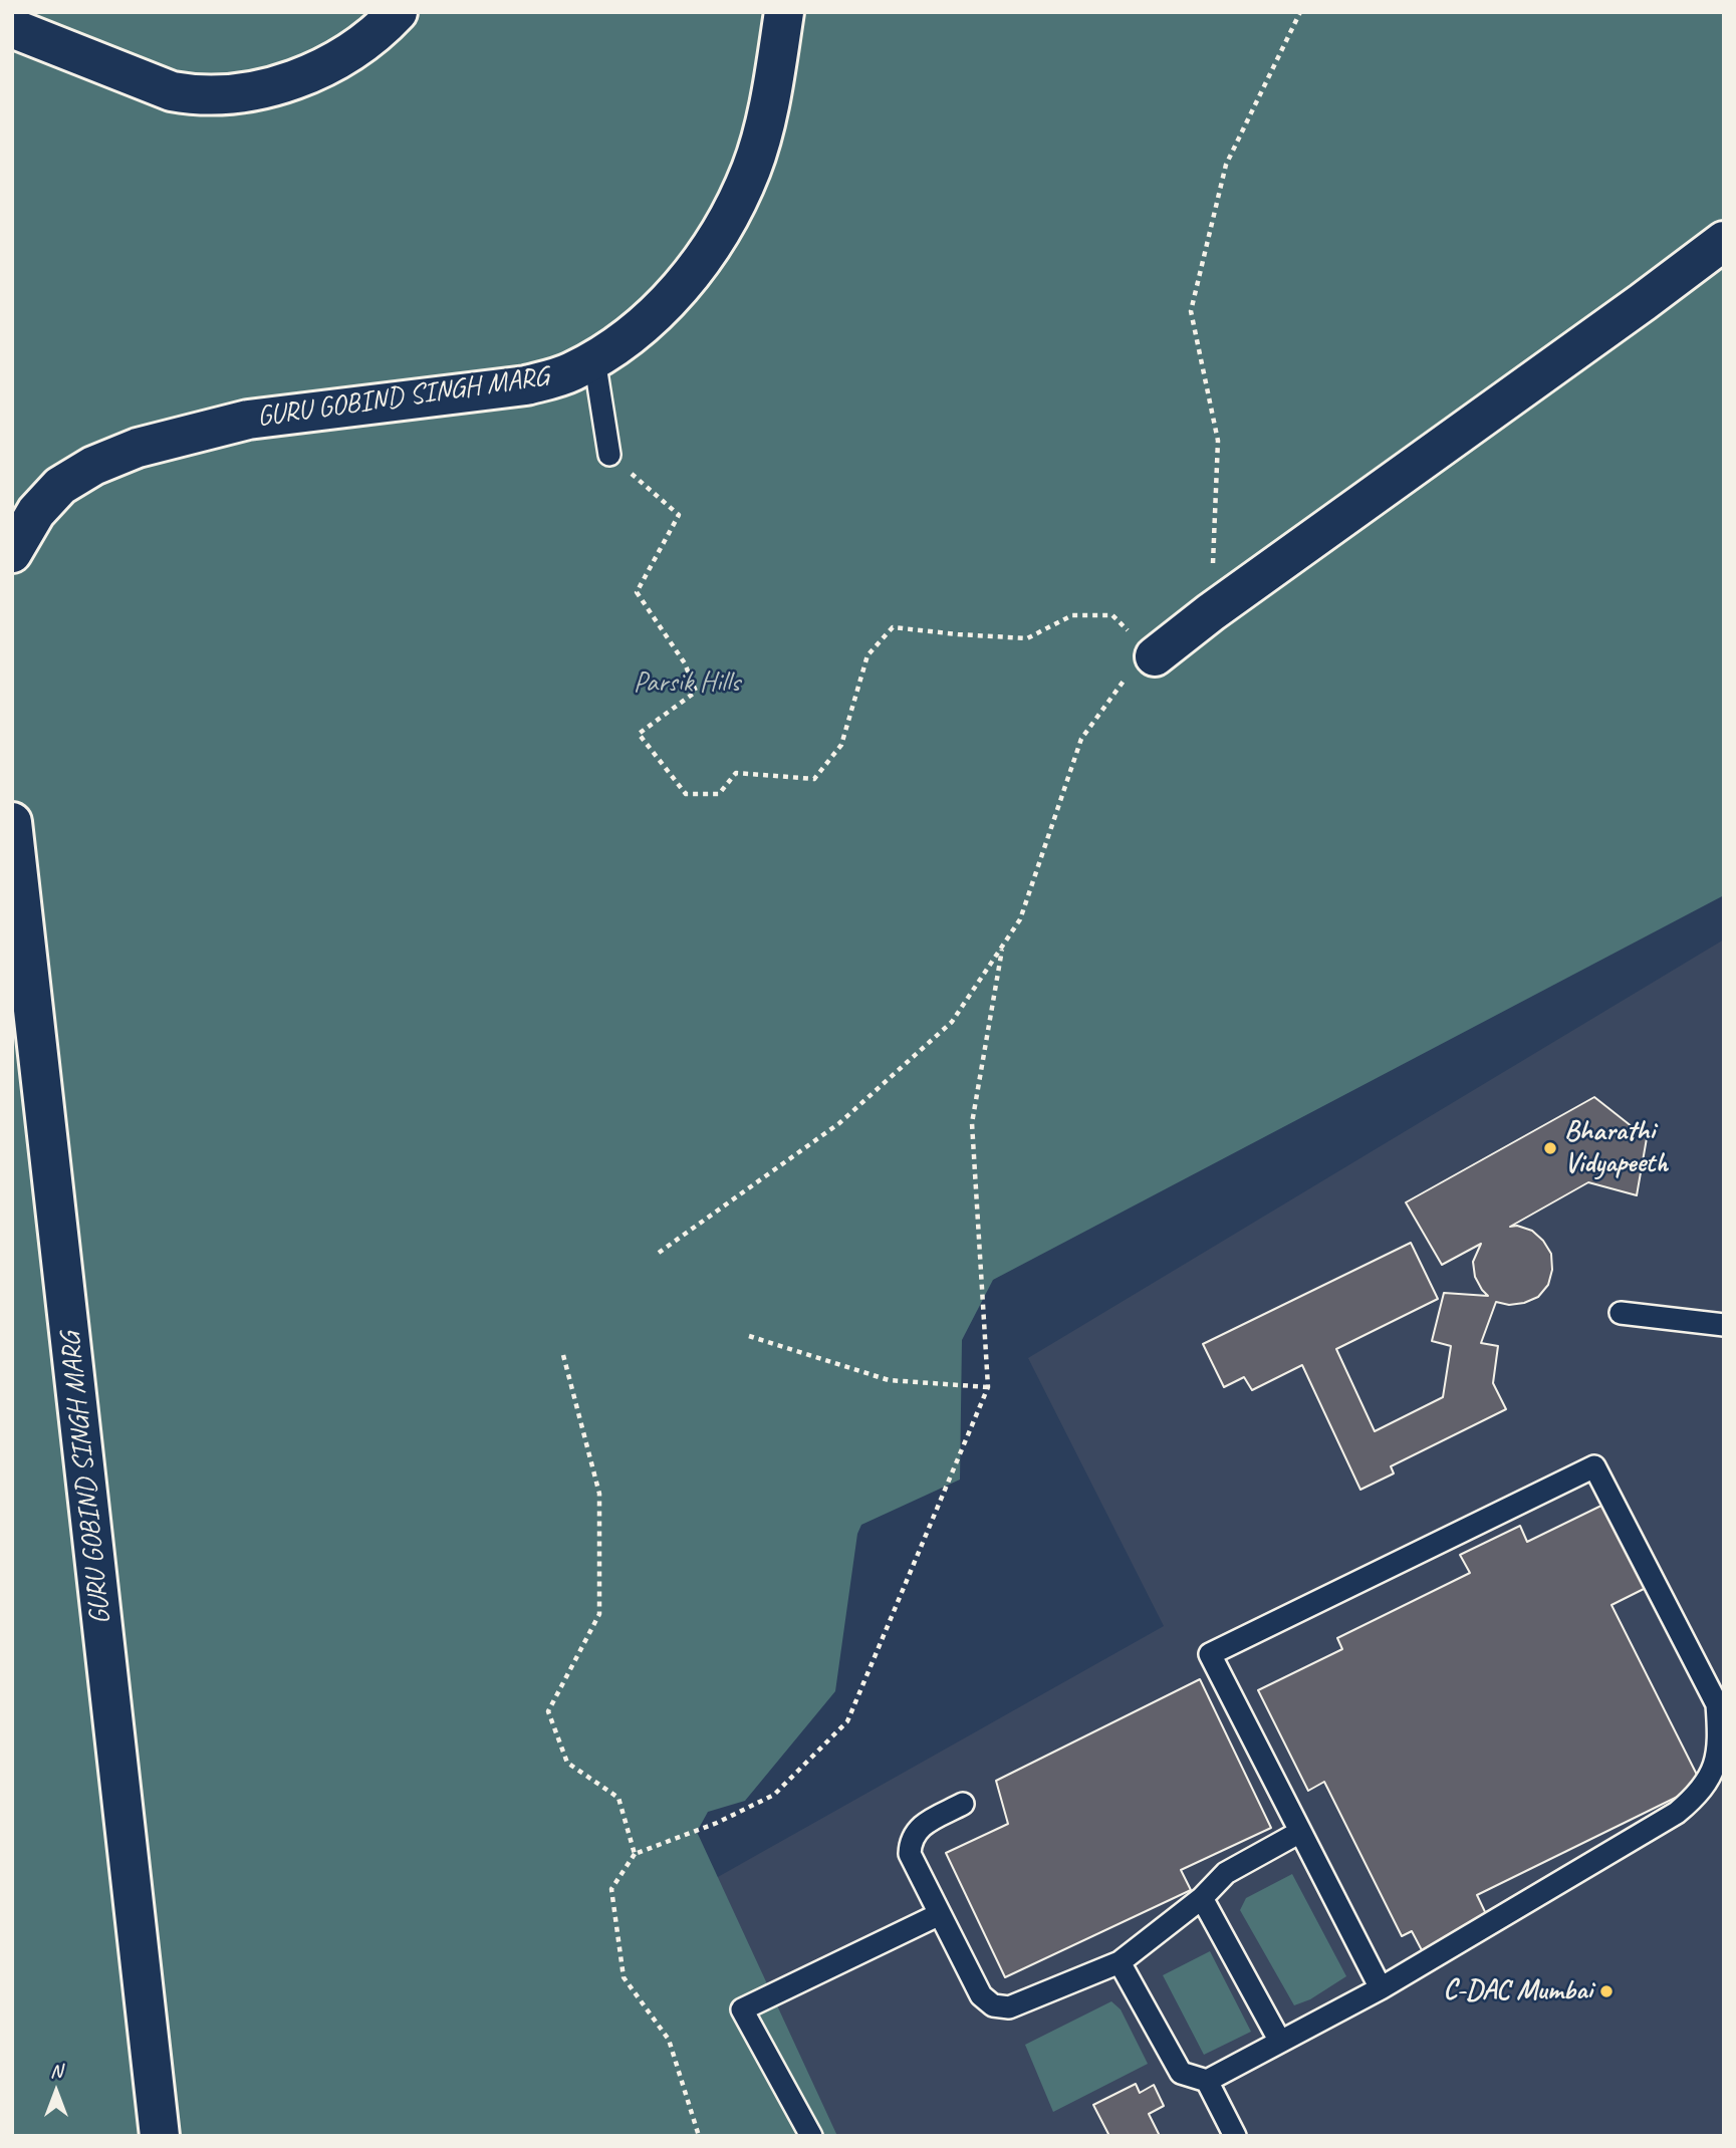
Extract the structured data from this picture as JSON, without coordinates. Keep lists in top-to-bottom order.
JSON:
{
  "streets": {
    "street": ["GURU GOBIND SINGH MARG"]
  },
  "parks": ["Parsik Hills"],
  "places": ["Bharathi Vidyapeeth", "C-DAC Mumbai"],
  "north": "top"
}
